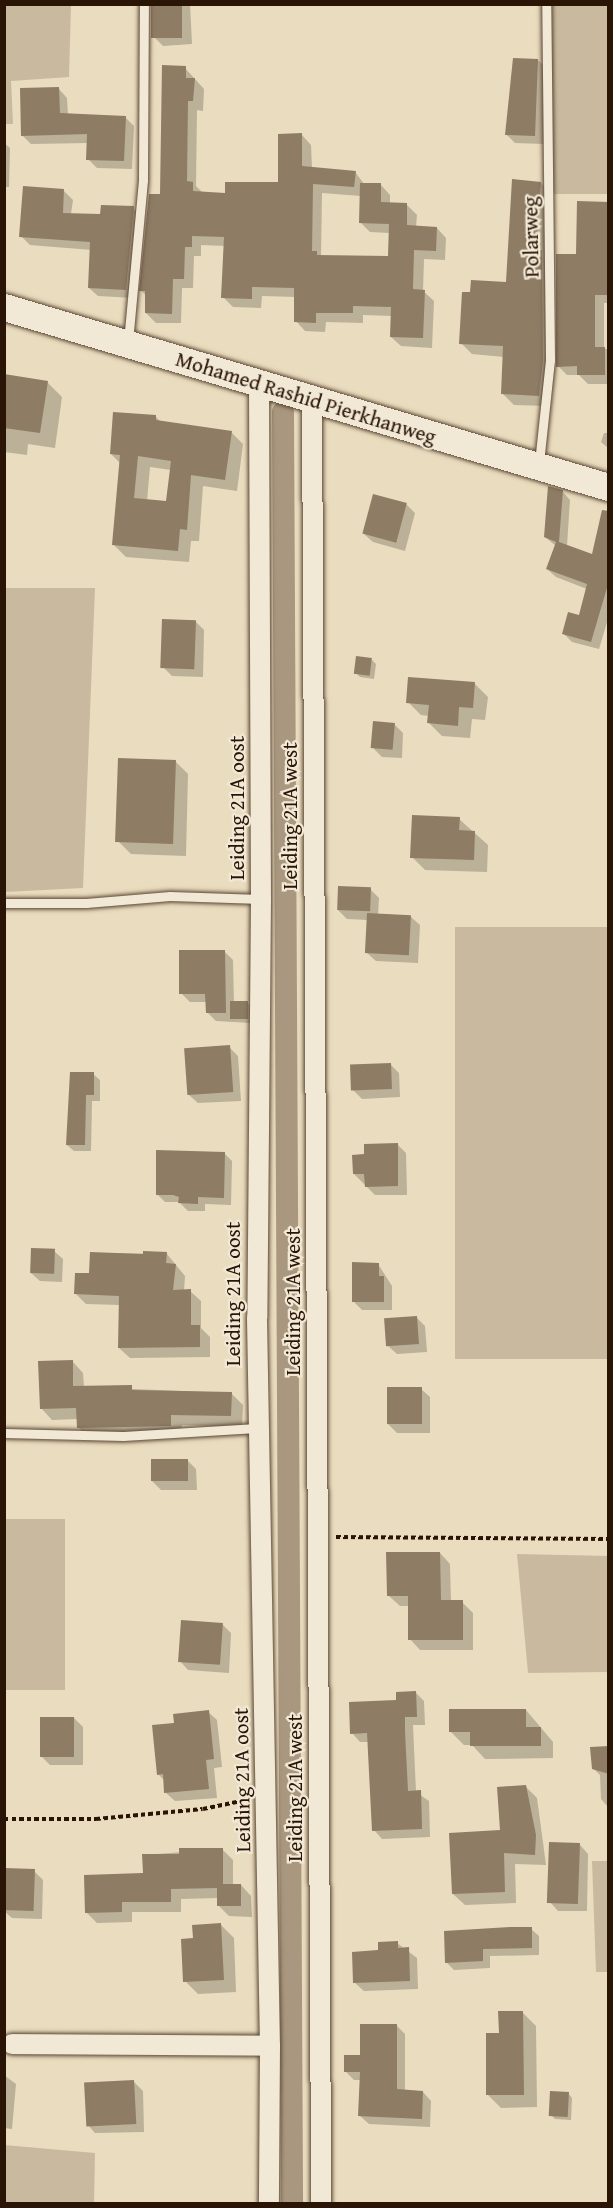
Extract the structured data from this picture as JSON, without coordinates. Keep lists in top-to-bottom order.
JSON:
{
  "streets": {
    "street": ["Mohamed Rashid Pierkhanweg", "Leiding 21A oost", "Leiding 21A west"],
    "lane": ["Polarweg"]
  },
  "crossings": [
    ["Polarweg", "Mohamed Rashid Pierkhanweg"],
    ["Mohamed Rashid Pierkhanweg", "Leiding 21A oost"],
    ["Mohamed Rashid Pierkhanweg", "Leiding 21A west"]
  ]
}
